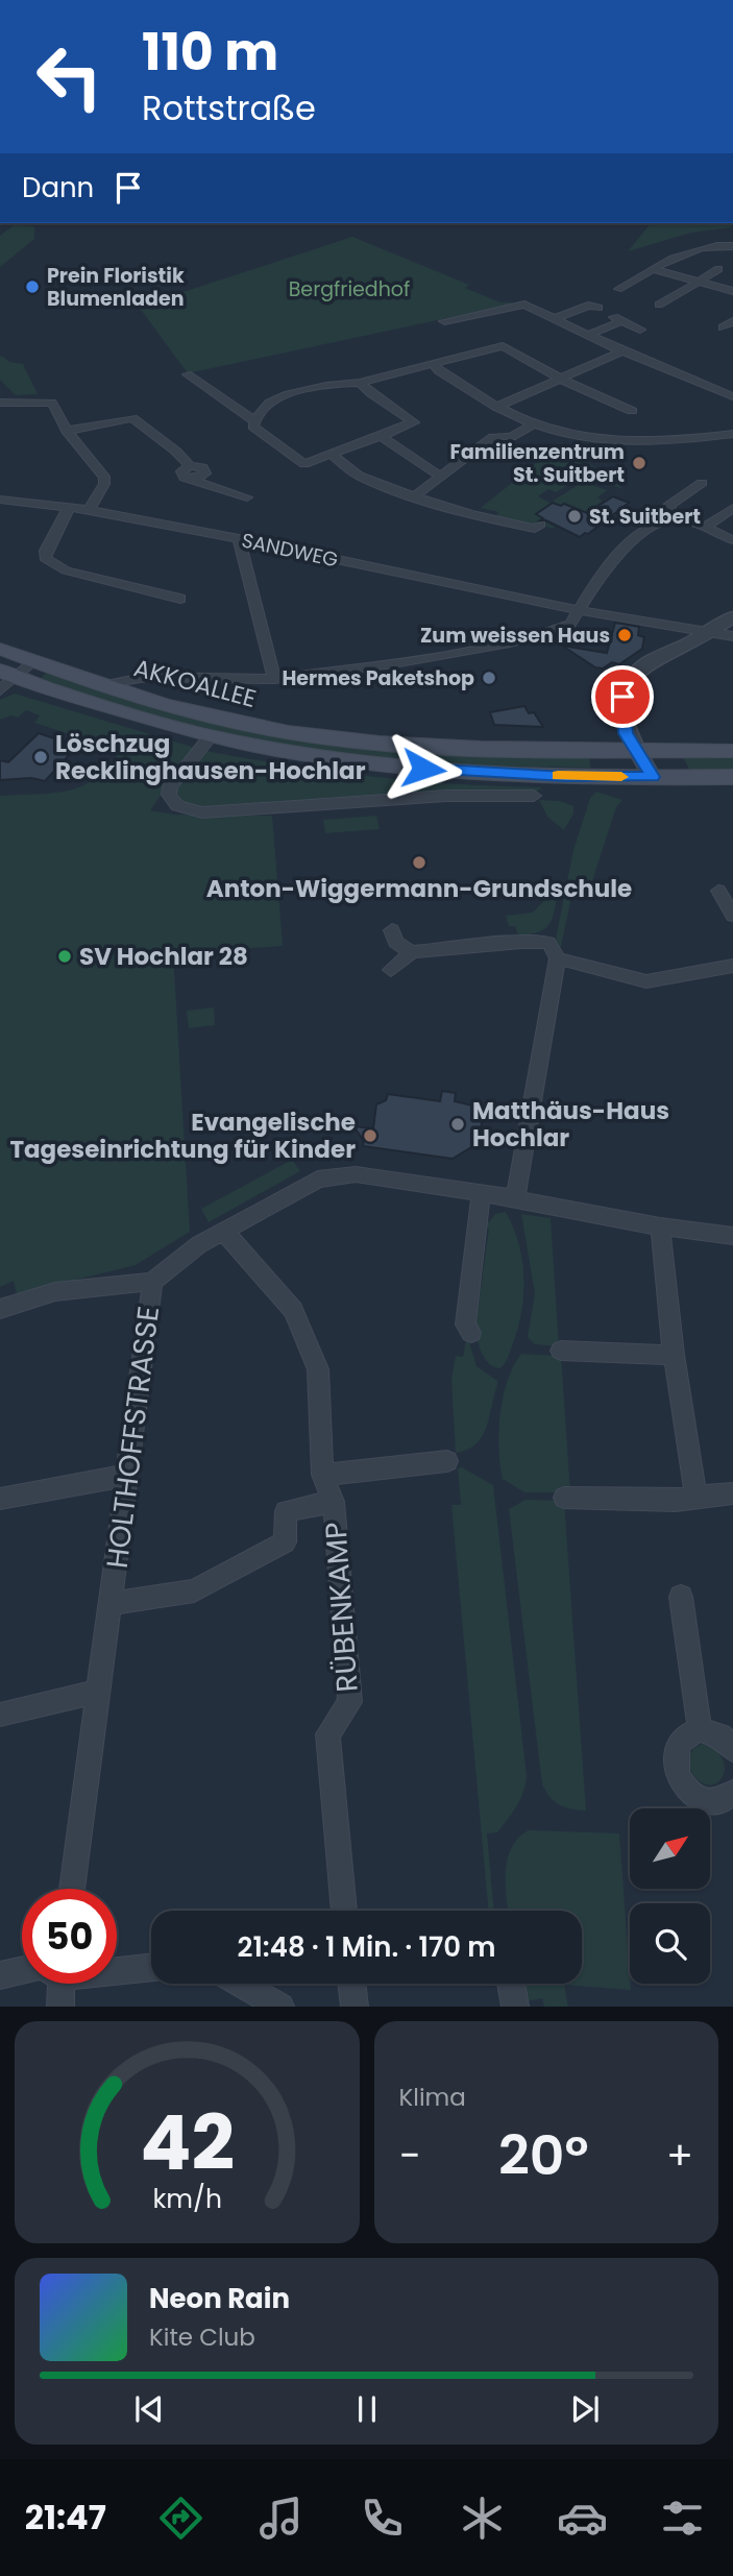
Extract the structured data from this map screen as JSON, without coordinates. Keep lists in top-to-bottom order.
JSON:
{
  "streets": {
    "main road": ["AKKOALLEE"],
    "street": ["SANDWEG", "HOLTHOFFSTRASSE", "RÜBENKAMP"]
  },
  "crossings": [
    ["HOLTHOFFSTRASSE", "RÜBENKAMP"]
  ],
  "parks": ["Bergfriedhof"],
  "places": [
    "Prein Floristik Blumenladen",
    "Familienzentrum St. Suitbert",
    "St. Suitbert",
    "Zum weissen Haus",
    "Hermes Paketshop",
    "Löschzug Recklinghausen-Hochlar",
    "Anton-Wiggermann-Grundschule",
    "SV Hochlar 28",
    "Matthäus-Haus Hochlar",
    "Evangelische Tageseinrichtung für Kinder"
  ],
  "north": "top right",
  "page": {
    "turn": ["110 m", "Rottstraße"],
    "then": "Dann",
    "limit": "50",
    "trip": "21:48 · 1 Min. · 170 m",
    "tile": "Klima",
    "heat": ["−", "20°", "+"],
    "song": ["Neon Rain", "Kite Club"],
    "tabs": "21:47",
    "gauge": ["42", "km/h"]
  }
}
